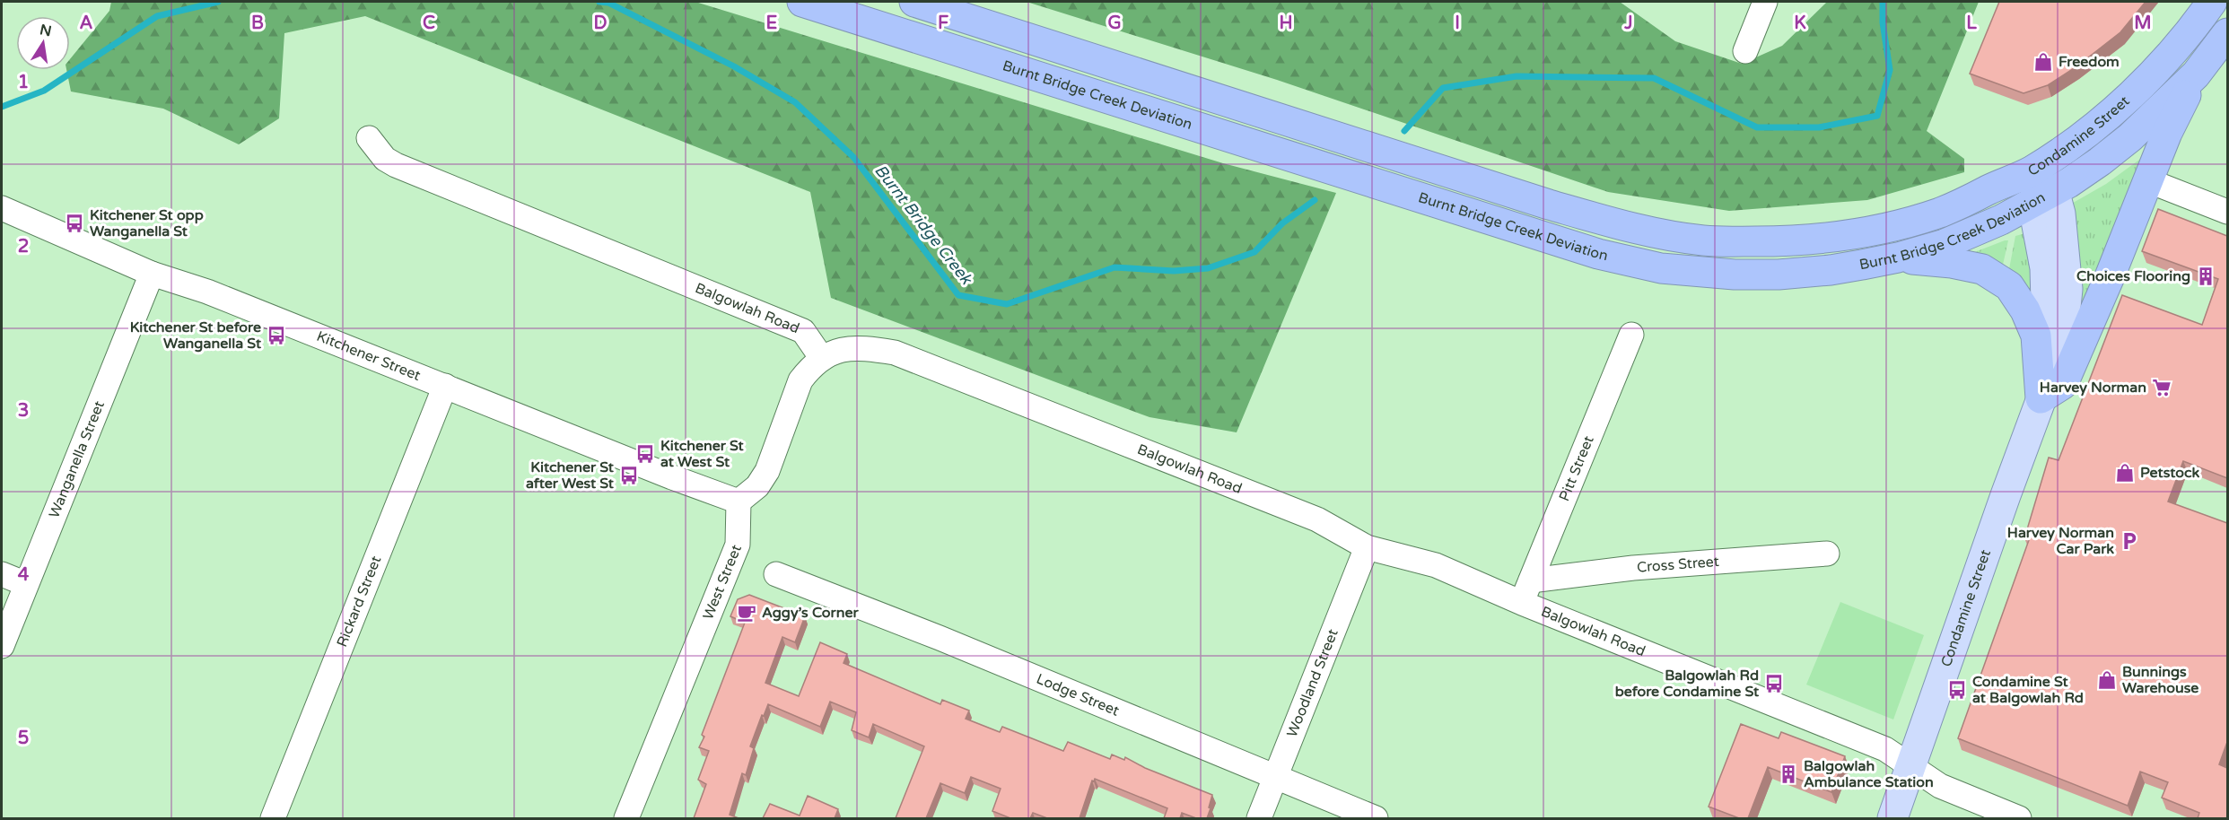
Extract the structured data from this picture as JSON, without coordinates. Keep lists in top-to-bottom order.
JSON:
{
  "streets": {
    "highway": ["Burnt Bridge Creek Deviation", "Condamine Street"],
    "street": [
      "Balgowlah Road",
      "Kitchener Street",
      "Wanganella Street",
      "Pitt Street",
      "Cross Street",
      "West Street",
      "Rickard Street",
      "Woodland Street",
      "Lodge Street"
    ]
  },
  "crossings": [
    ["Burnt Bridge Creek Deviation", "Condamine Street"],
    ["Condamine Street", "Balgowlah Road"],
    ["Balgowlah Road", "Pitt Street"],
    ["Balgowlah Road", "Woodland Street"],
    ["Kitchener Street", "Wanganella Street"],
    ["Kitchener Street", "West Street"],
    ["Kitchener Street", "Rickard Street"],
    ["Pitt Street", "Cross Street"],
    ["Woodland Street", "Lodge Street"]
  ],
  "water": ["Burnt Bridge Creek"],
  "places": {
    "shop": ["Freedom", "Petstock", "Bunnings Warehouse"],
    "bus stop": [
      "Kitchener St opp Wanganella St",
      "Kitchener St before Wanganella St",
      "Kitchener St at West St",
      "Kitchener St after West St",
      "Balgowlah Rd before Condamine St",
      "Condamine St at Balgowlah Rd"
    ],
    "building": ["Choices Flooring", "Balgowlah Ambulance Station"],
    "supermarket": ["Harvey Norman"],
    "parking": ["Harvey Norman Car Park"],
    "cafe": ["Aggy’s Corner"]
  },
  "north": "top",
  "grid": {
    "columns": [
      "A",
      "B",
      "C",
      "D",
      "E",
      "F",
      "G",
      "H",
      "I",
      "J",
      "K",
      "L",
      "M"
    ],
    "rows": [
      "1",
      "2",
      "3",
      "4",
      "5"
    ]
  }
}
